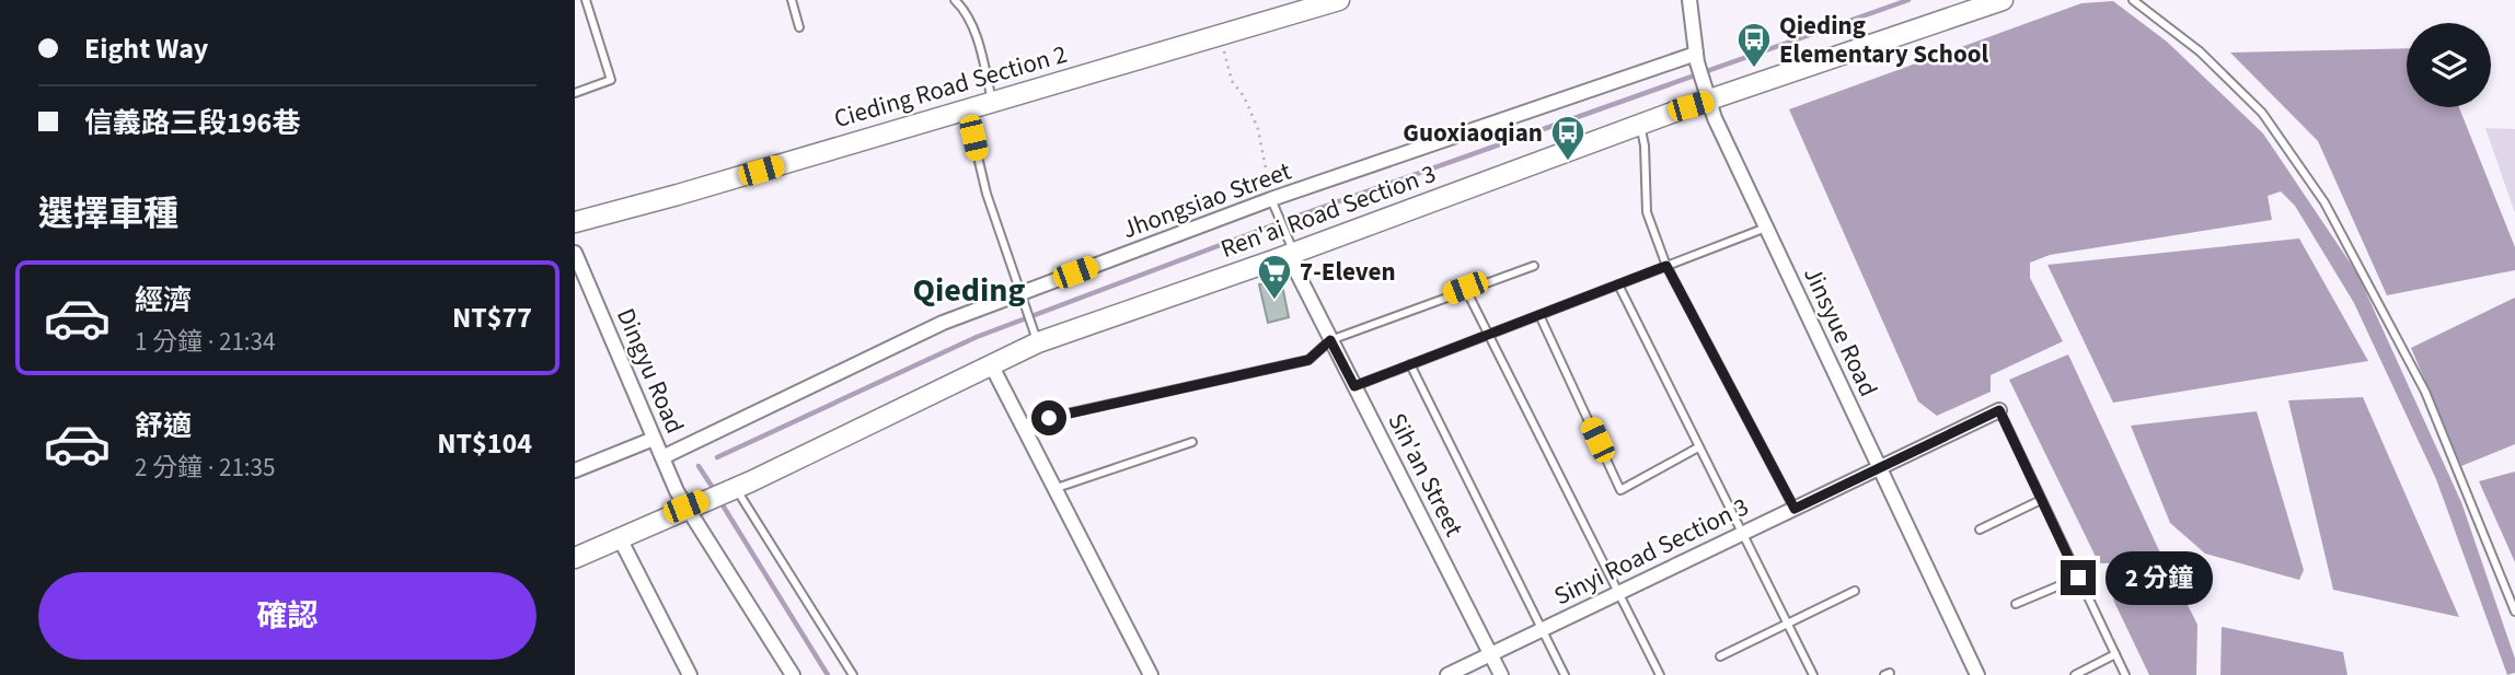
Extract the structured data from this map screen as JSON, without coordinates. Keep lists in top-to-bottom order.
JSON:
{
  "streets": {
    "street": [
      "Cieding Road Section 2",
      "Jhongsiao Street",
      "Ren'ai Road Section 3",
      "Jinsyue Road",
      "Dingyu Road",
      "Sih'an Street",
      "Sinyi Road Section 3"
    ]
  },
  "crossings": [
    ["Jhongsiao Street", "Jinsyue Road"],
    ["Jhongsiao Street", "Dingyu Road"],
    ["Ren'ai Road Section 3", "Jinsyue Road"],
    ["Ren'ai Road Section 3", "Dingyu Road"],
    ["Ren'ai Road Section 3", "Sih'an Street"],
    ["Jinsyue Road", "Sinyi Road Section 3"],
    ["Sih'an Street", "Sinyi Road Section 3"]
  ],
  "districts": ["Qieding"],
  "places": {
    "bus stop": ["Qieding Elementary School", "Guoxiaoqian"],
    "supermarket": ["7-Eleven"]
  },
  "page": {
    "banner": ["Eight Way", "信義路三段196巷"],
    "heading": "選擇車種",
    "list": [
      {
        "name": "經濟",
        "note": "1 分鐘 · 21:34",
        "value": "NT$77"
      },
      {
        "name": "舒適",
        "note": "2 分鐘 · 21:35",
        "value": "NT$104"
      }
    ],
    "bubble": "2 分鐘",
    "buttons": "確認"
  }
}
